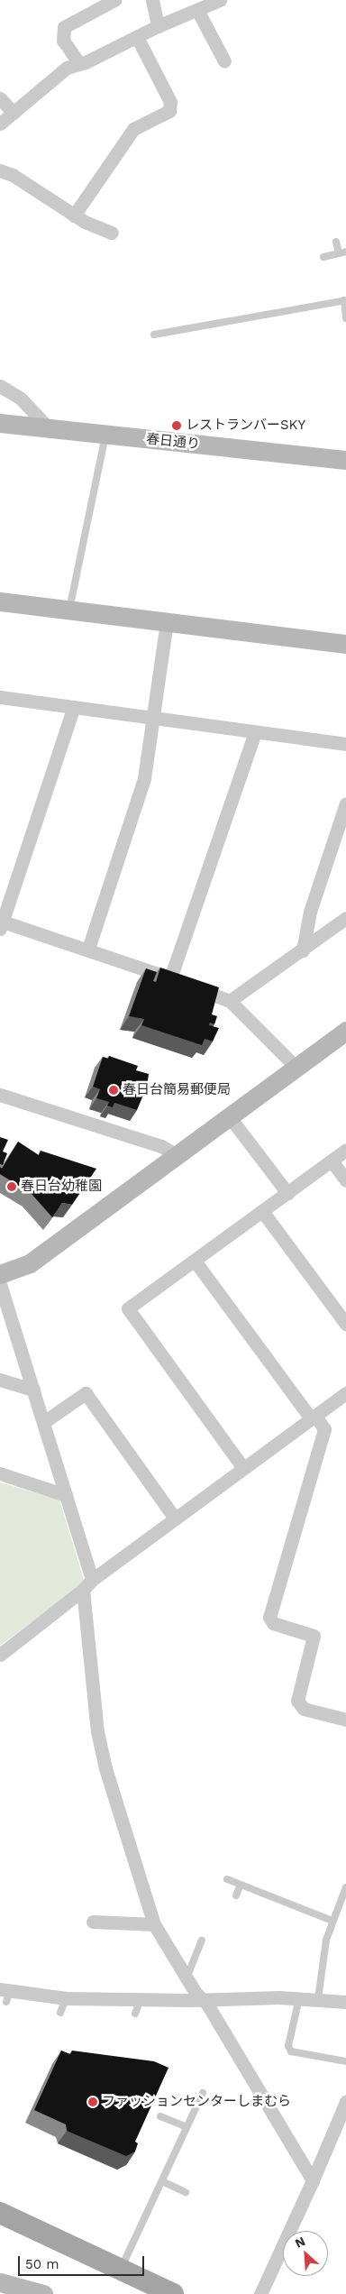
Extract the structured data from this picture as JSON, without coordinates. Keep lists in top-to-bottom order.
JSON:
{
  "streets": {
    "street": ["春日通り"]
  },
  "places": [
    "レストランバーSKY",
    "春日台簡易郵便局",
    "春日台幼稚園",
    "ファッションセンターしまむら"
  ],
  "scale_bar": "50 m",
  "north": "top left"
}
